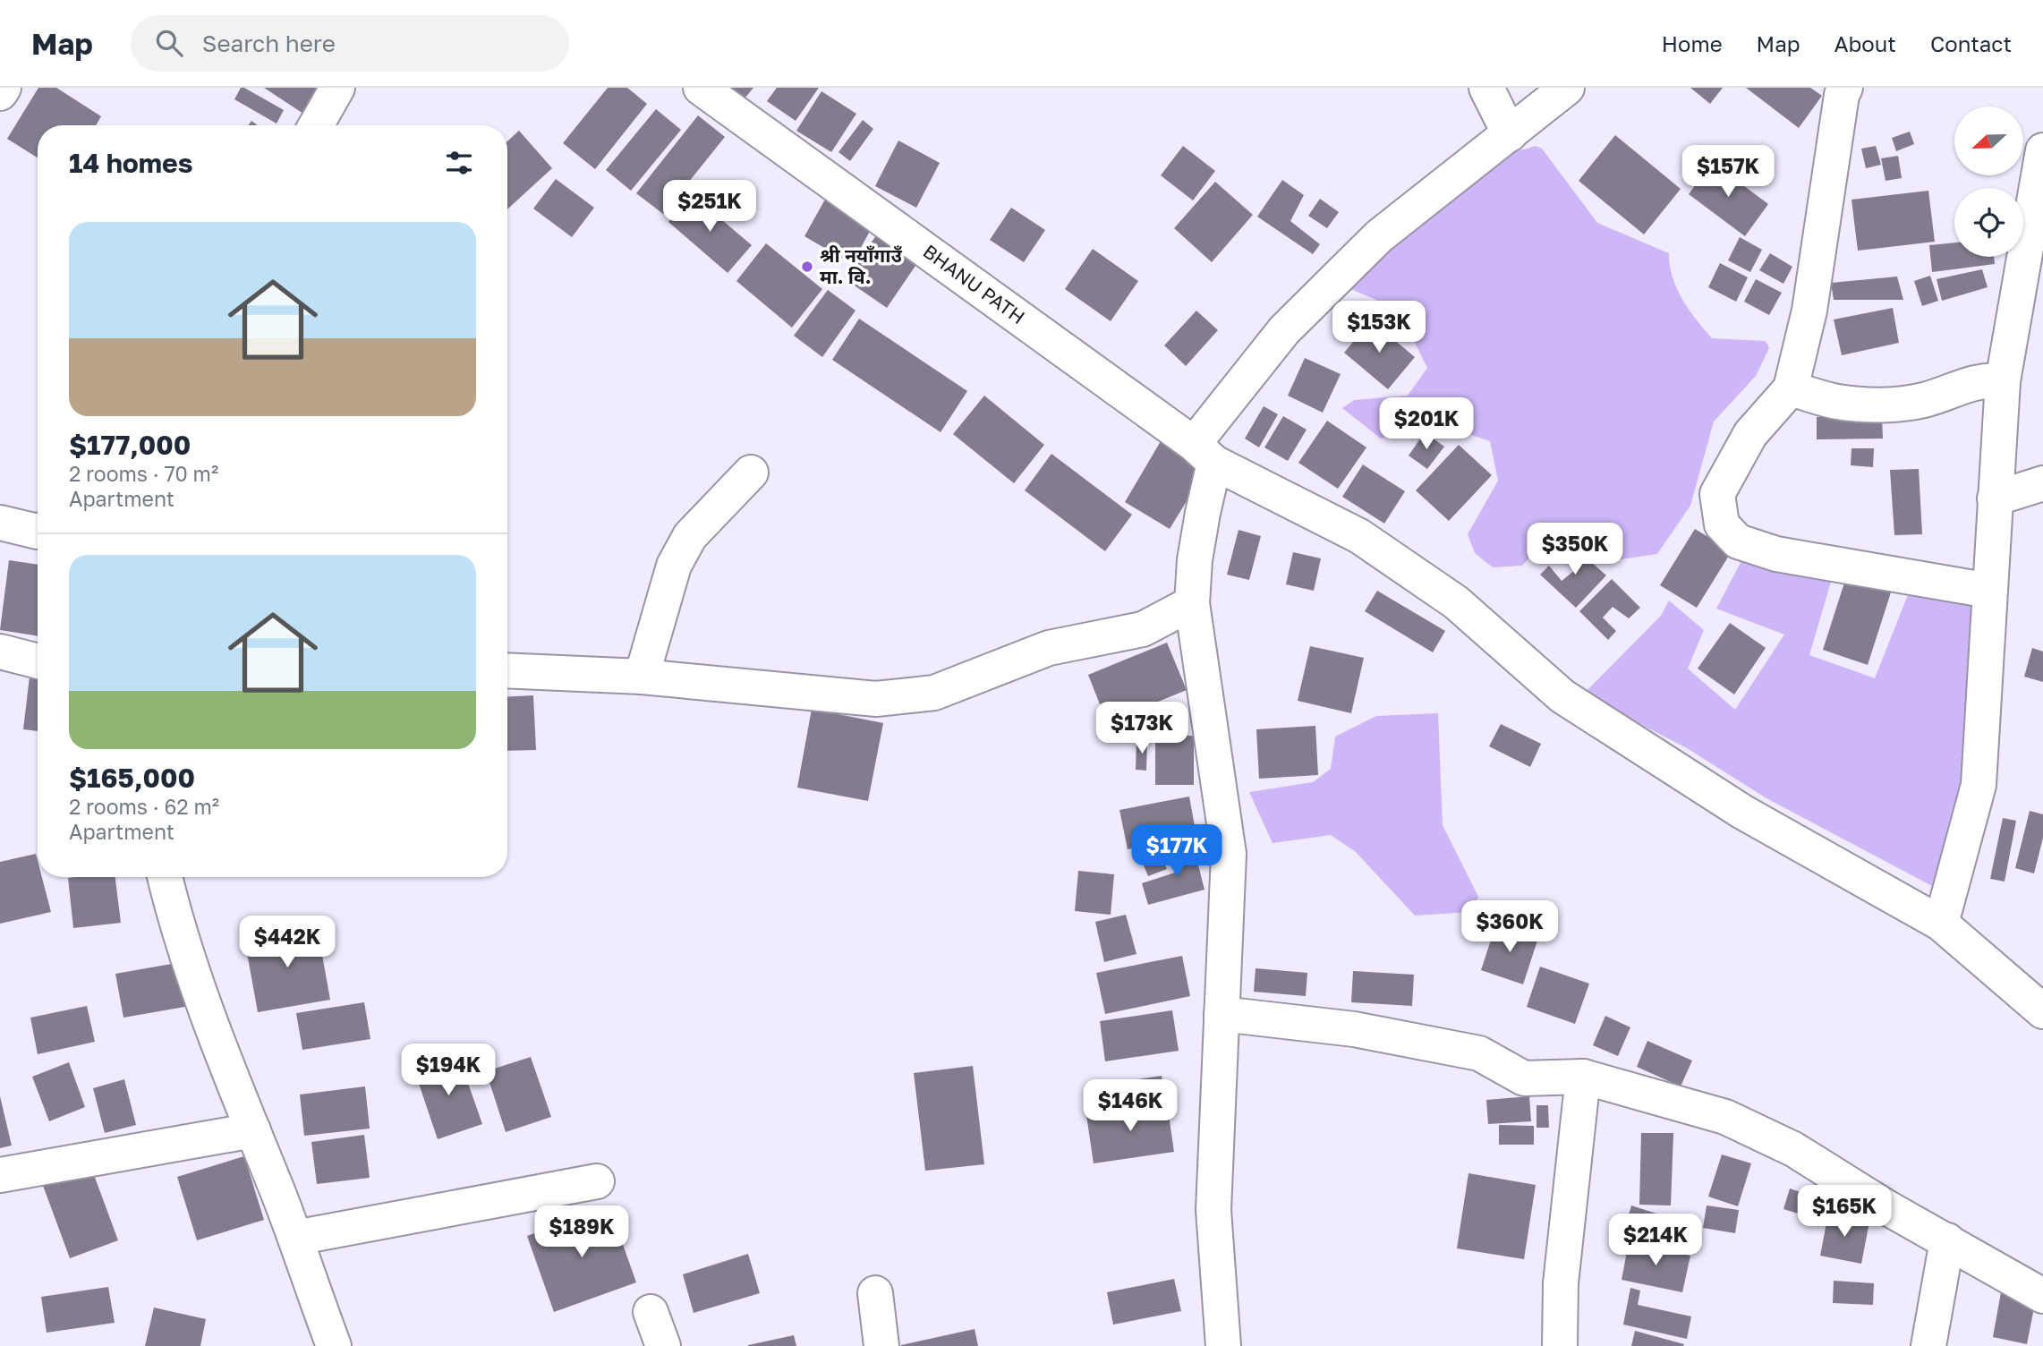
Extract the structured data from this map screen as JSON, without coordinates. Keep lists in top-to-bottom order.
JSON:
{
  "streets": {
    "street": ["BHANU PATH"]
  },
  "places": ["श्री नयाँगाउँ मा. वि."],
  "north": "left",
  "page": {
    "header": "Map",
    "search": "Search here",
    "nav": [
      "Home",
      "Map",
      "About",
      "Contact"
    ],
    "heading": "14 homes",
    "price": [
      "$157K",
      "$251K",
      "$153K",
      "$201K",
      "$350K",
      "$173K",
      "$177K",
      "$360K",
      "$442K",
      "$194K",
      "$146K",
      "$165K",
      "$189K",
      "$214K"
    ],
    "list": [
      {
        "name": "$177,000",
        "note": "2 rooms · 70 m² · Apartment"
      },
      {
        "name": "$165,000",
        "note": "2 rooms · 62 m² · Apartment"
      }
    ]
  }
}
